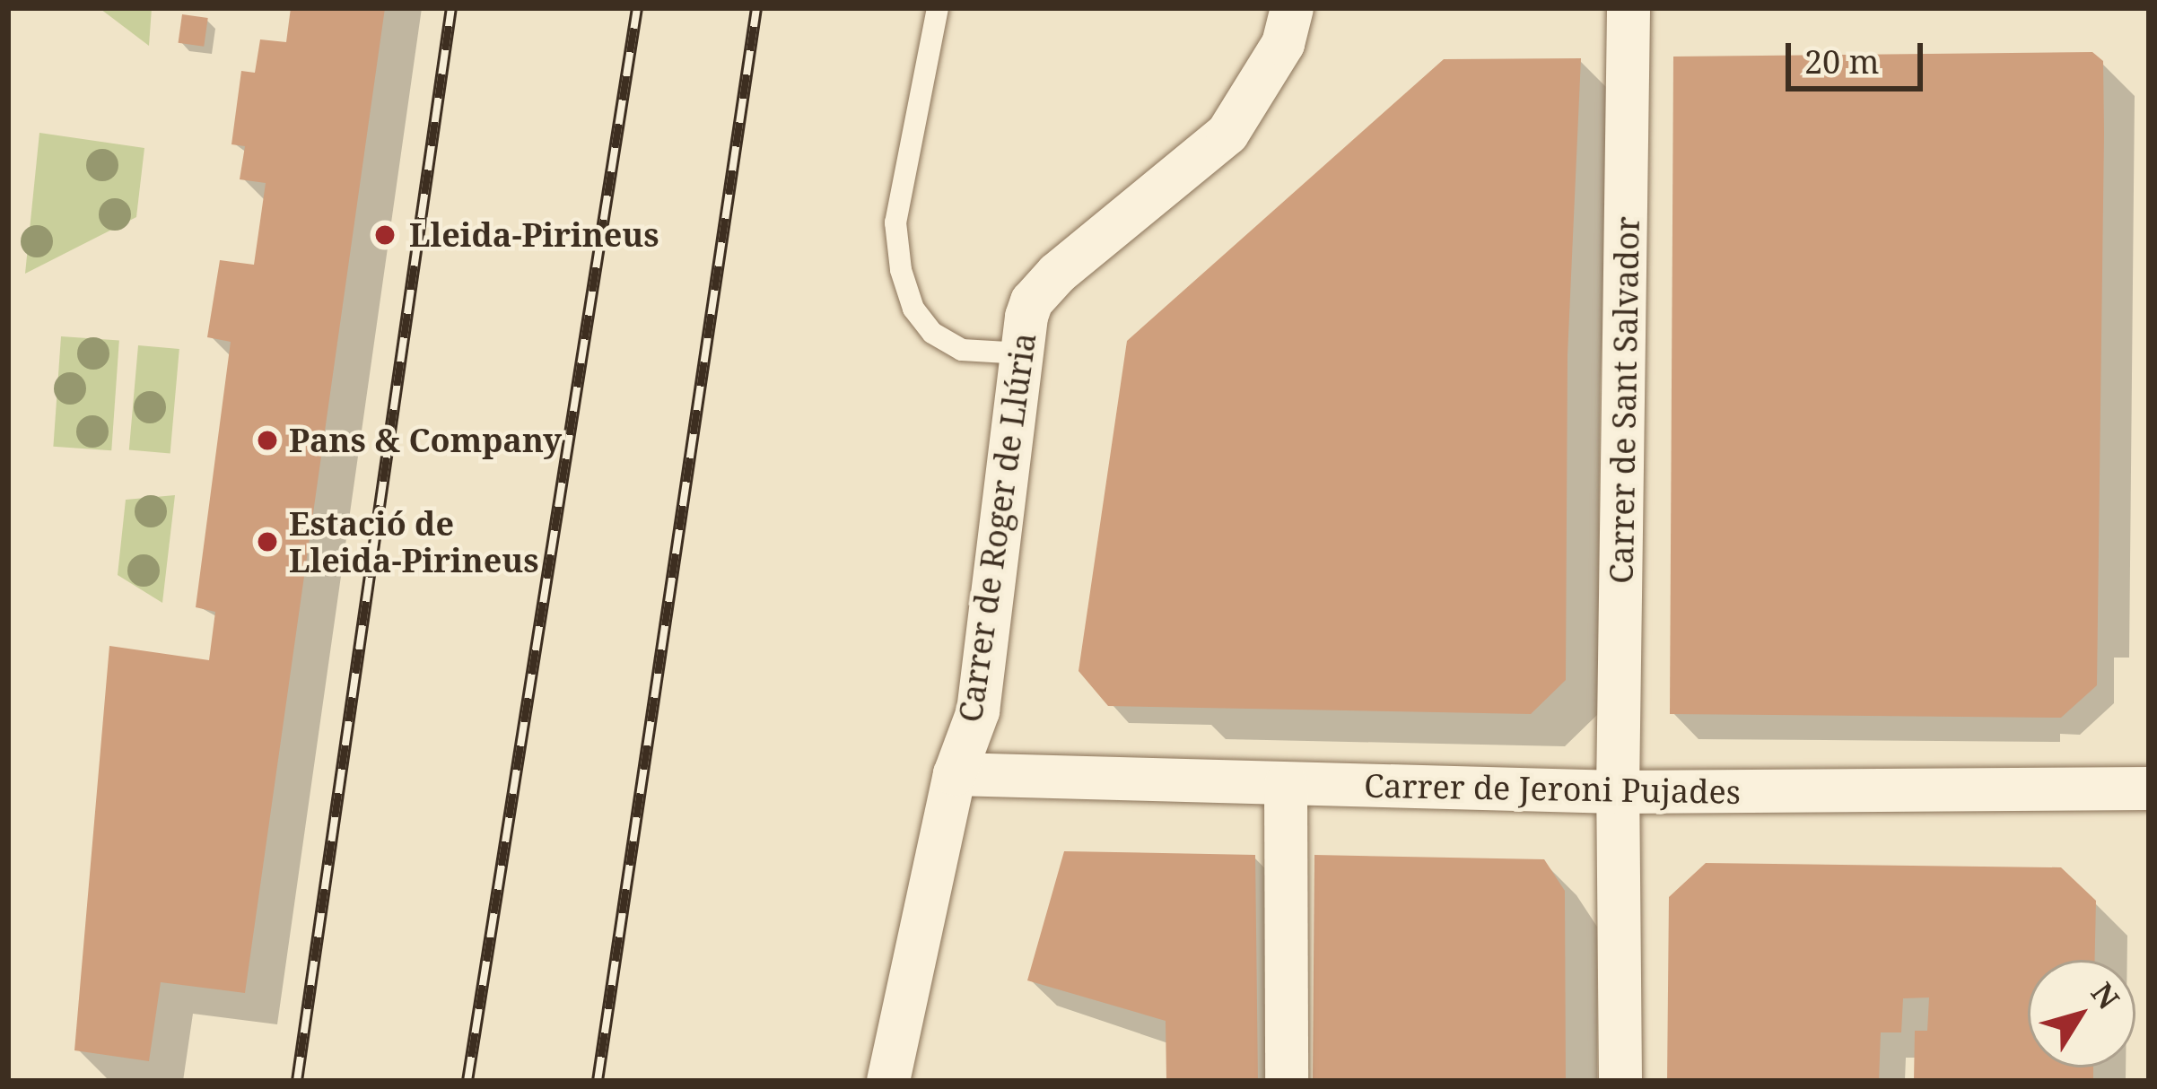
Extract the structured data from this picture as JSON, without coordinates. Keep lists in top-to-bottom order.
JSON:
{
  "streets": {
    "street": ["Carrer de Sant Salvador", "Carrer de Roger de Llúria", "Carrer de Jeroni Pujades"]
  },
  "crossings": [
    ["Carrer de Sant Salvador", "Carrer de Jeroni Pujades"],
    ["Carrer de Roger de Llúria", "Carrer de Jeroni Pujades"]
  ],
  "places": ["Lleida-Pirineus", "Pans & Company", "Estació de Lleida-Pirineus"],
  "scale_bar": "20 m",
  "north": "top right"
}
